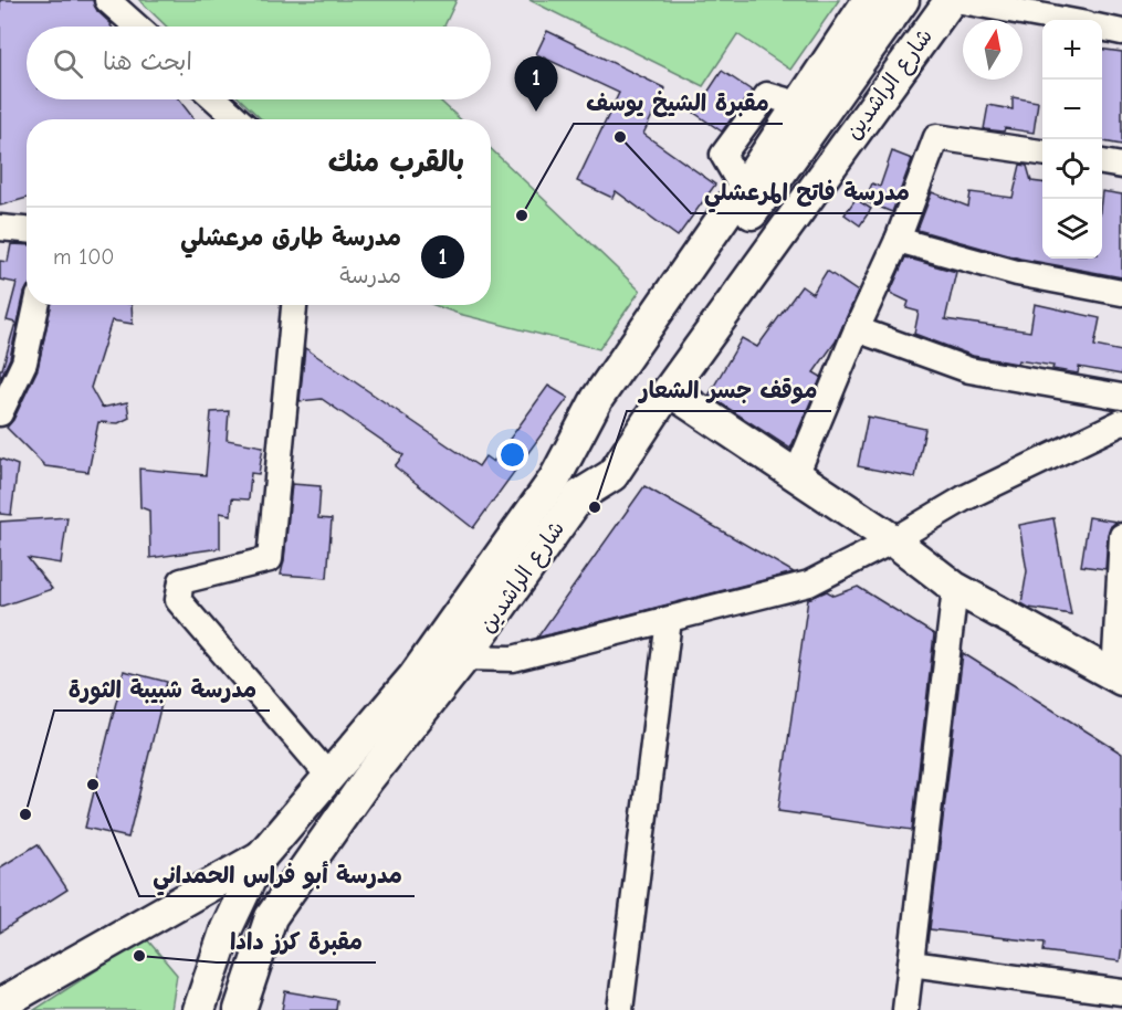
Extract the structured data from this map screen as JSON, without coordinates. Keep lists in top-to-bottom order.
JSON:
{
  "streets": {
    "main road": ["شارع الراشدين"]
  },
  "places": [
    "مدرسة فاتح المرعشلي",
    "مقبرة الشيخ يوسف",
    "موقف جسر الشعار",
    "مدرسة أبو فراس الحمداني",
    "مدرسة شبيبة الثورة",
    "مقبرة كرز دادا"
  ],
  "north": "top",
  "page": {
    "map_buttons": ["+", "−"],
    "search": "ابحث هنا",
    "pins": "1",
    "heading": "بالقرب منك",
    "list": [
      {
        "mark": "1",
        "name": "مدرسة طارق مرعشلي",
        "note": "مدرسة",
        "value": "100 m"
      }
    ]
  }
}
